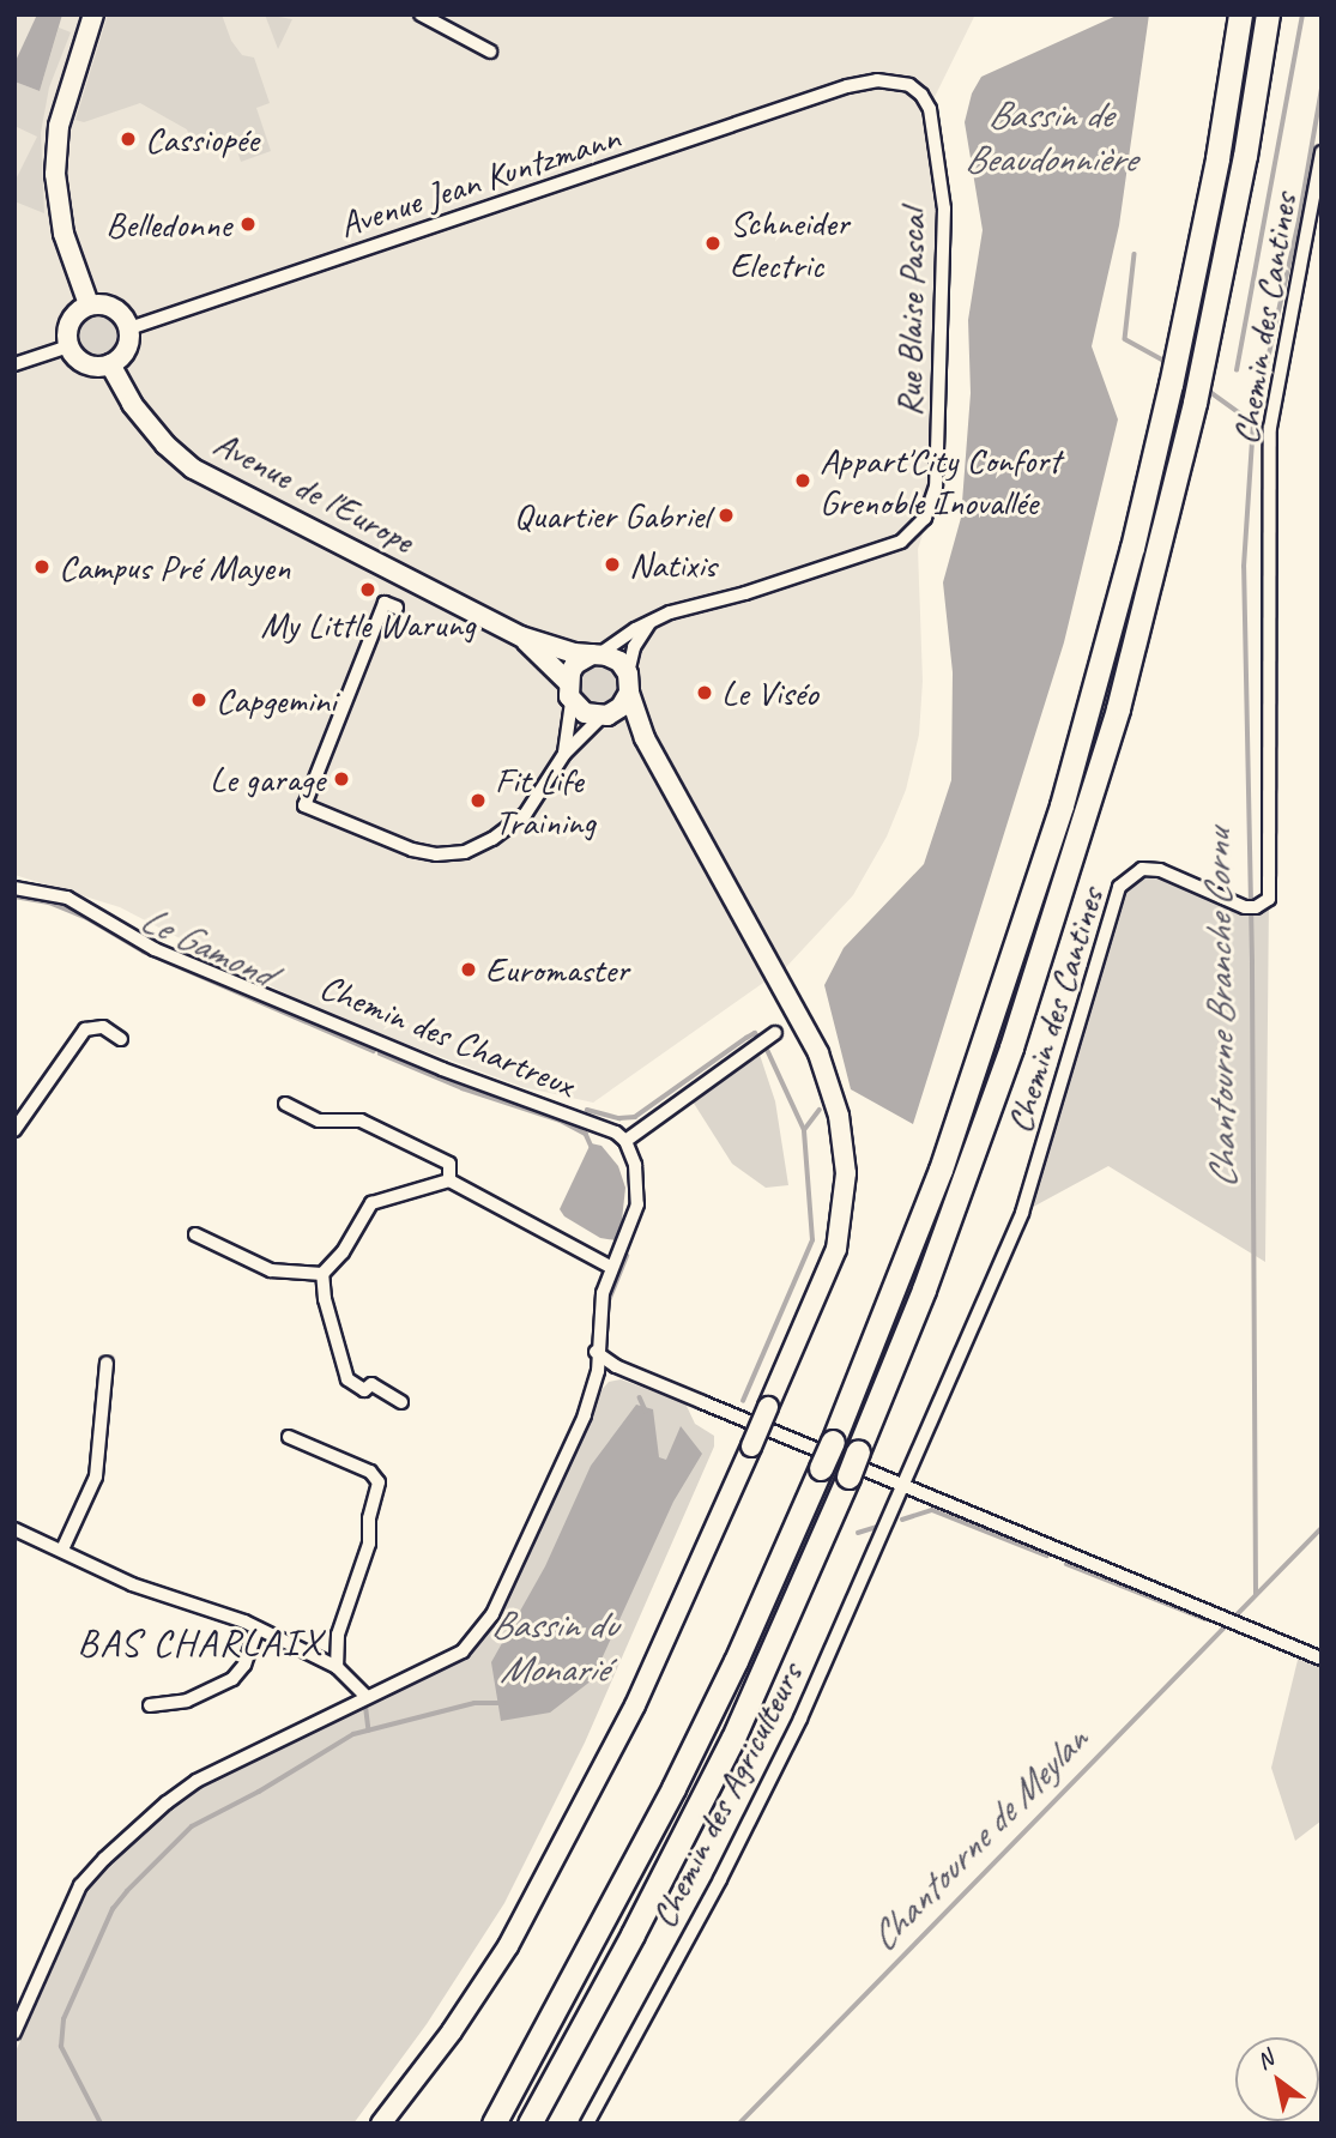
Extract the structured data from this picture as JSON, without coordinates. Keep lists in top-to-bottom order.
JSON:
{
  "streets": {
    "main road": ["Avenue de l'Europe"],
    "street": [
      "Avenue Jean Kuntzmann",
      "Rue Blaise Pascal",
      "Chemin des Cantines",
      "Chemin des Chartreux",
      "Chemin des Agriculteurs"
    ]
  },
  "crossings": [
    ["Avenue Jean Kuntzmann", "Rue Blaise Pascal"],
    ["Avenue Jean Kuntzmann", "Avenue de l'Europe"],
    ["Rue Blaise Pascal", "Avenue de l'Europe"],
    ["Chemin des Cantines", "Chemin des Agriculteurs"]
  ],
  "districts": ["BAS CHARLAIX"],
  "water": [
    "Bassin de Beaudonnière",
    "Le Gamond",
    "Chantourne Branche Cornu",
    "Bassin du Monarié",
    "Chantourne de Meylan"
  ],
  "places": [
    "Cassiopée",
    "Belledonne",
    "Schneider Electric",
    "Appart'City Confort Grenoble Inovallée",
    "Quartier Gabriel",
    "Natixis",
    "Campus Pré Mayen",
    "My Little Warung",
    "Le Viséo",
    "Capgemini",
    "Le garage",
    "Fit Life Training",
    "Euromaster"
  ],
  "north": "top left"
}
